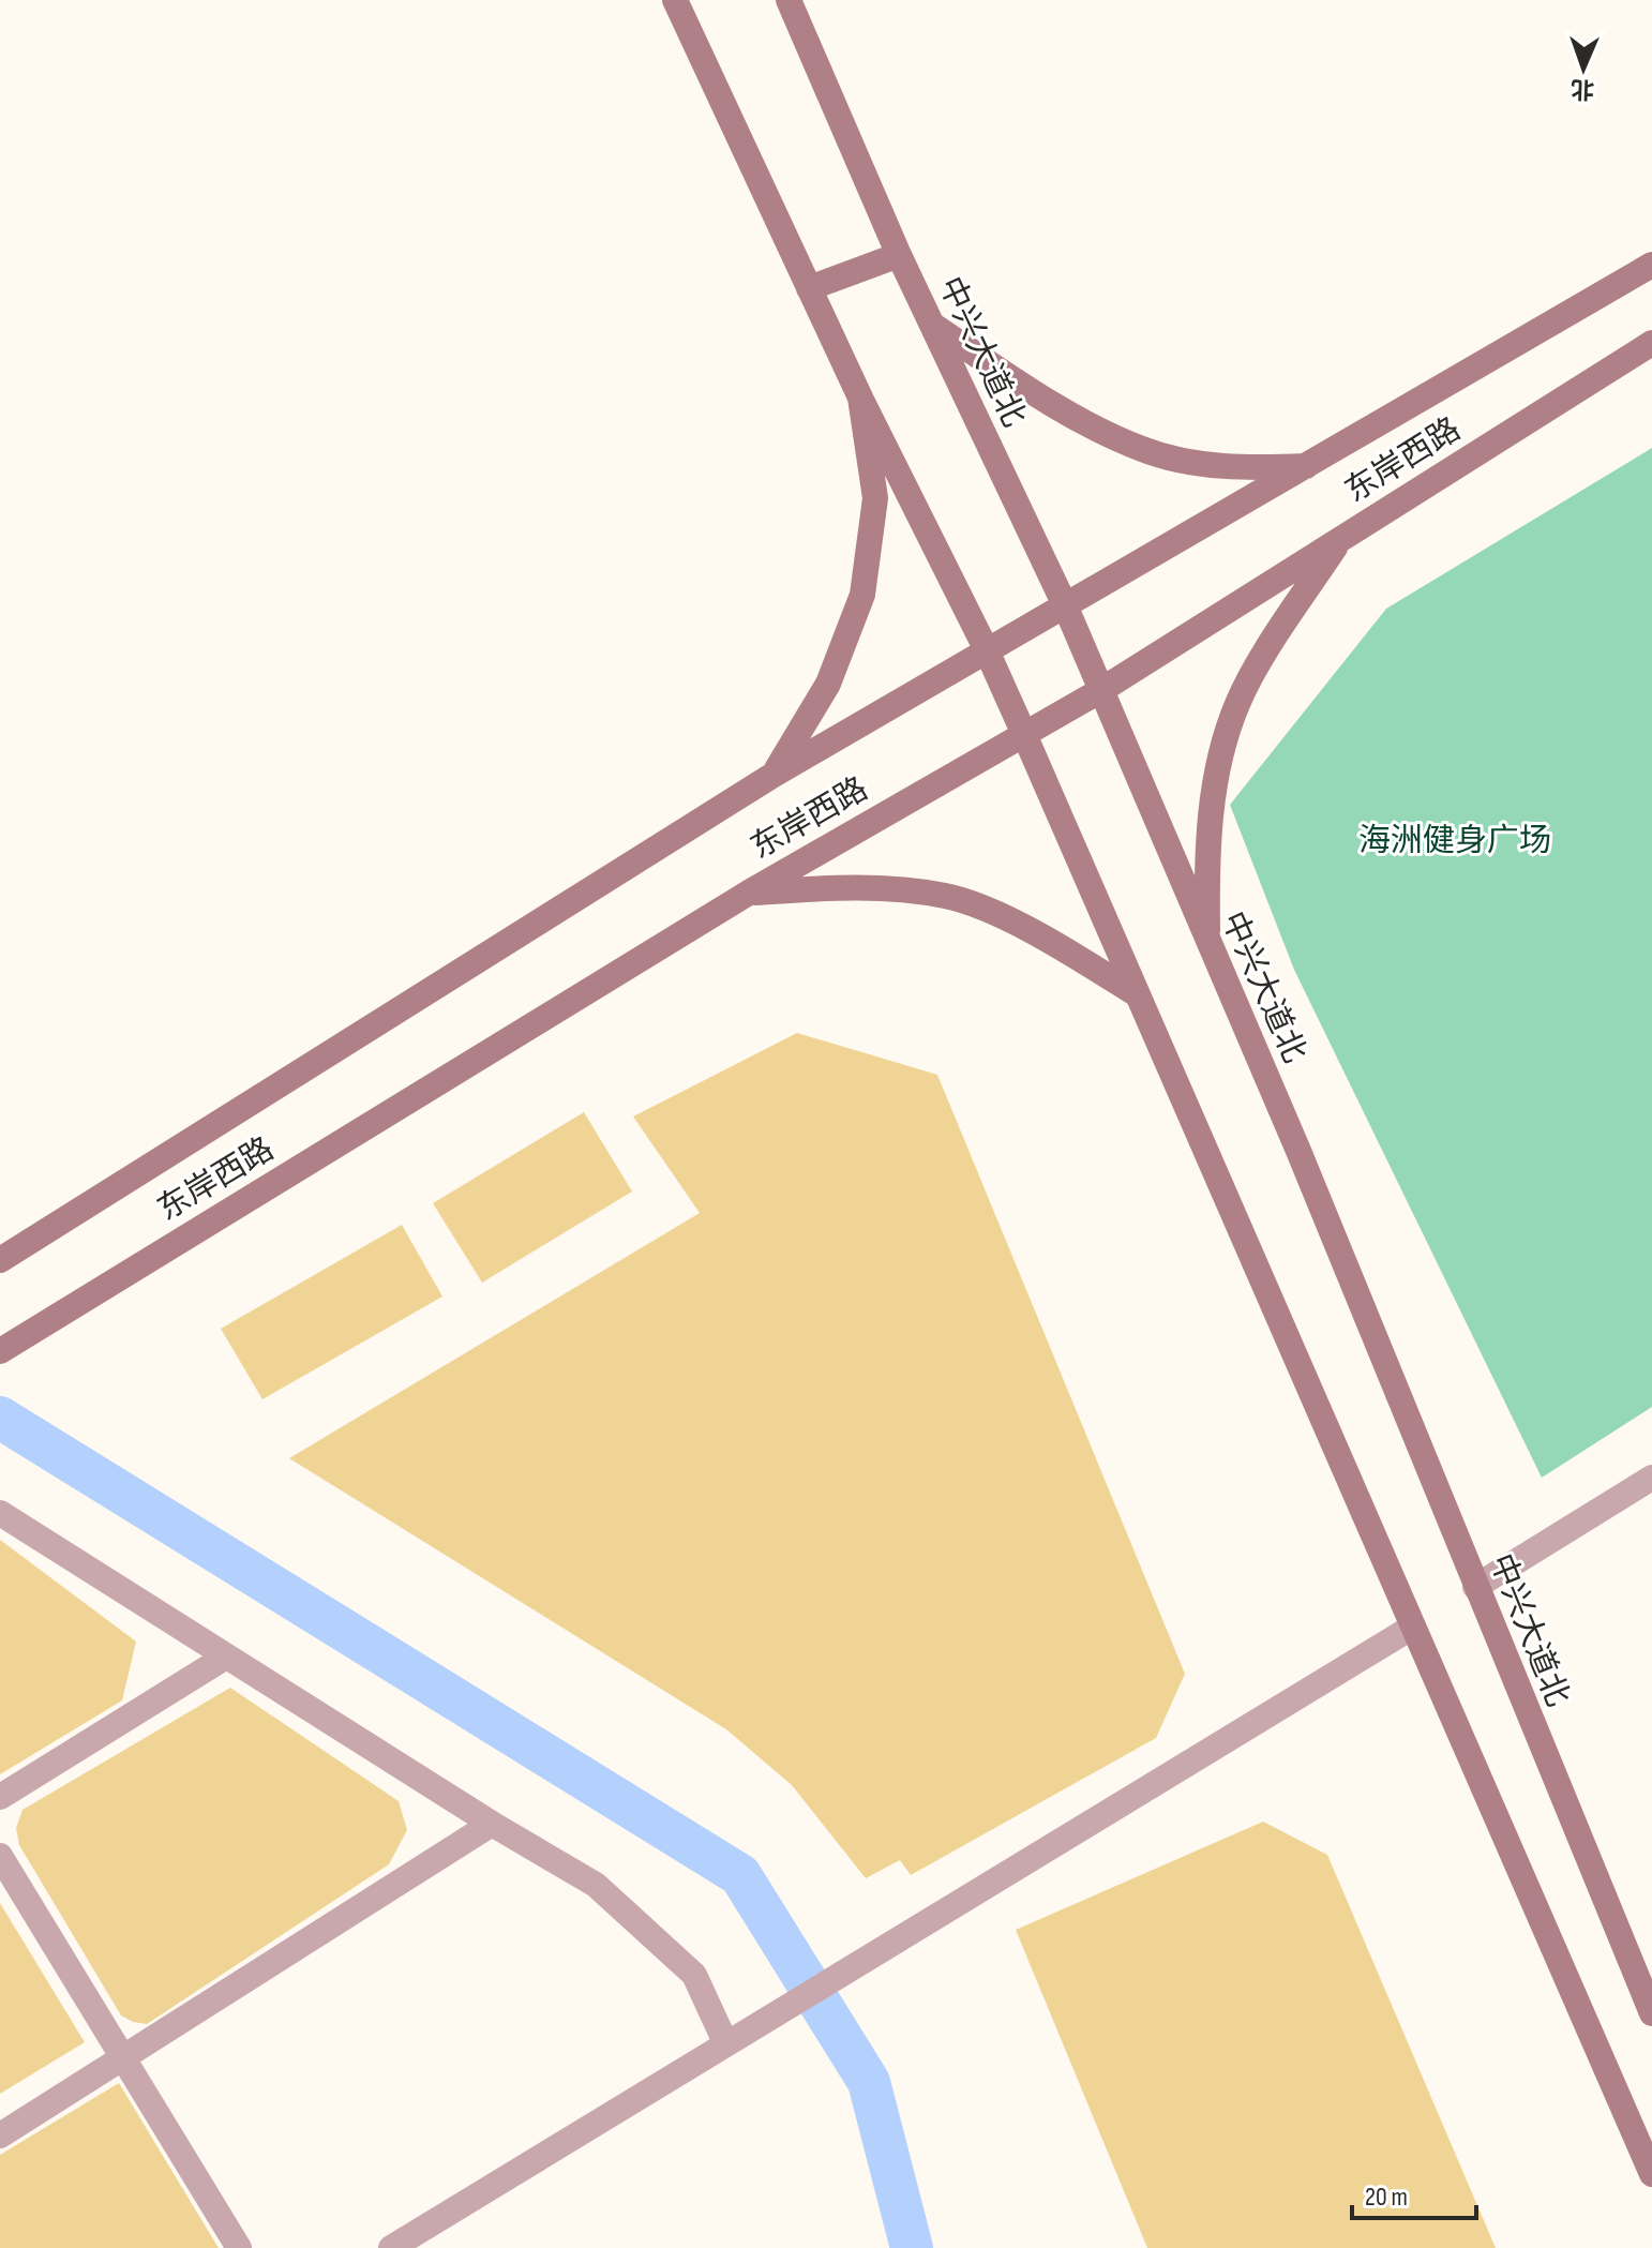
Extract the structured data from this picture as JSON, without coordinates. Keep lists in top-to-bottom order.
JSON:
{
  "streets": {
    "street": ["中兴大道北", "东岸西路"]
  },
  "crossings": [
    ["中兴大道北", "东岸西路"]
  ],
  "parks": ["海洲健身广场"],
  "scale_bar": "20 m",
  "north": "bottom"
}
